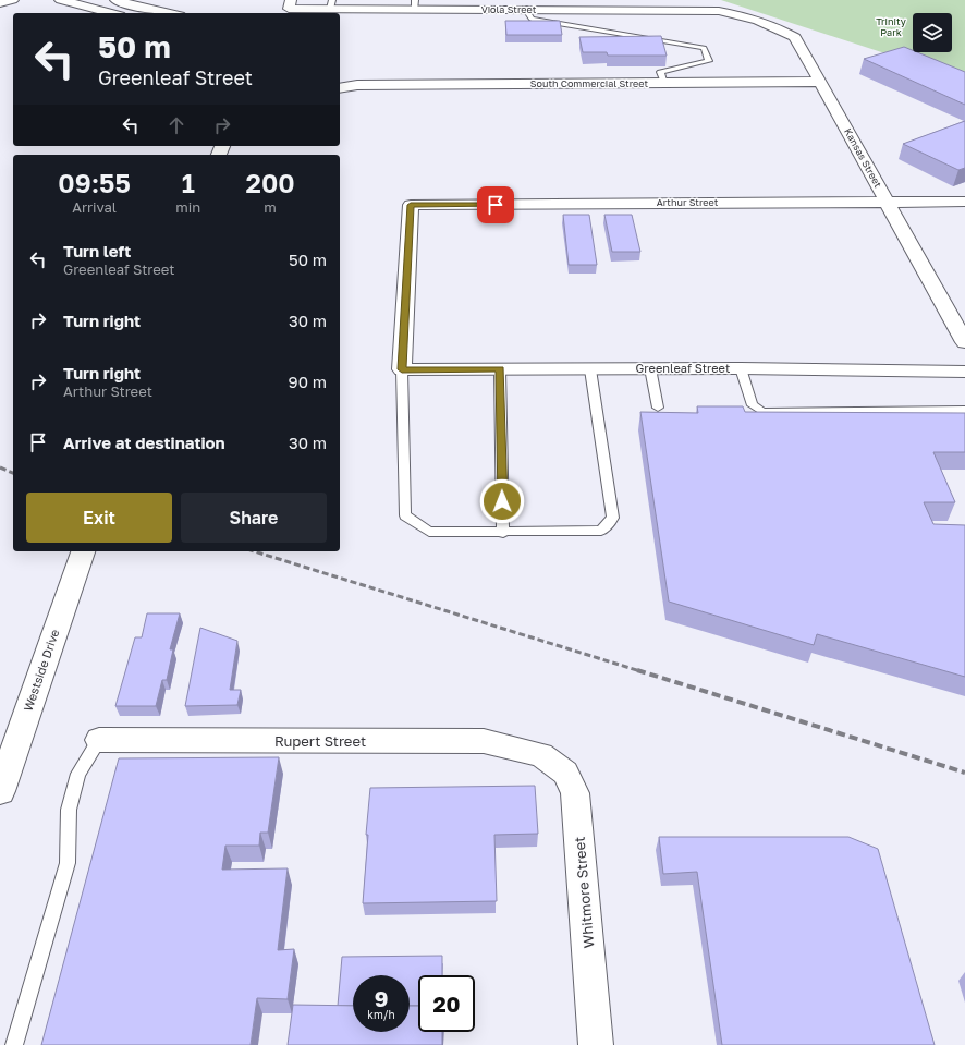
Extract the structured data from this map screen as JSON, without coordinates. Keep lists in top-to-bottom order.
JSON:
{
  "streets": {
    "main road": ["Westside Drive"],
    "street": [
      "Viola Street",
      "South Commercial Street",
      "Kansas Street",
      "Arthur Street",
      "Greenleaf Street",
      "Rupert Street",
      "Whitmore Street"
    ]
  },
  "crossings": [
    ["Viola Street", "Kansas Street"],
    ["South Commercial Street", "Kansas Street"],
    ["Kansas Street", "Arthur Street"],
    ["Arthur Street", "Greenleaf Street"],
    ["Rupert Street", "Whitmore Street"]
  ],
  "parks": ["Trinity Park"],
  "page": {
    "turn": ["50 m", "Greenleaf Street"],
    "eta": [
      "09:55",
      "Arrival",
      "1",
      "min",
      "200",
      "m"
    ],
    "list": [
      {
        "name": "Turn left",
        "note": "Greenleaf Street",
        "value": "50 m"
      },
      {
        "name": "Turn right",
        "value": "30 m"
      },
      {
        "name": "Turn right",
        "note": "Arthur Street",
        "value": "90 m"
      },
      {
        "name": "Arrive at destination",
        "value": "30 m"
      }
    ],
    "buttons": ["Exit", "Share"],
    "speed": "9 km/h",
    "limit": "20"
  }
}
